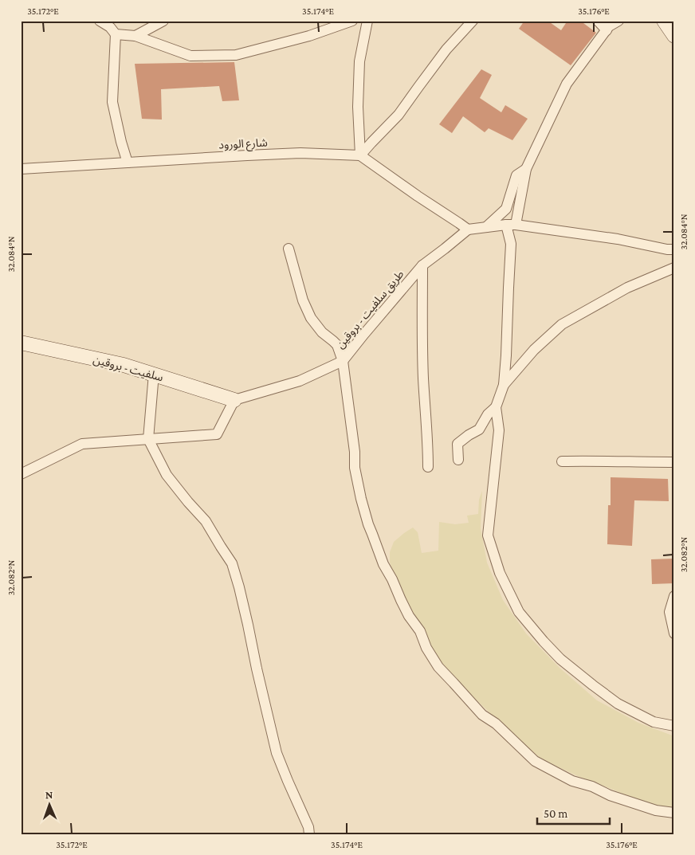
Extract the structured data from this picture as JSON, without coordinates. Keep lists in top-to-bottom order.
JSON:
{
  "streets": {
    "main road": ["سلفيت - بروقين"],
    "street": ["شارع الورود", "طريق سلفيت - بروقين"]
  },
  "crossings": [
    ["طريق سلفيت - بروقين", "سلفيت - بروقين"]
  ],
  "scale_bar": "50 m",
  "north": "top",
  "coordinates": [
    "35.172°E",
    "35.174°E",
    "35.176°E",
    "32.084°N",
    "32.082°N"
  ]
}
